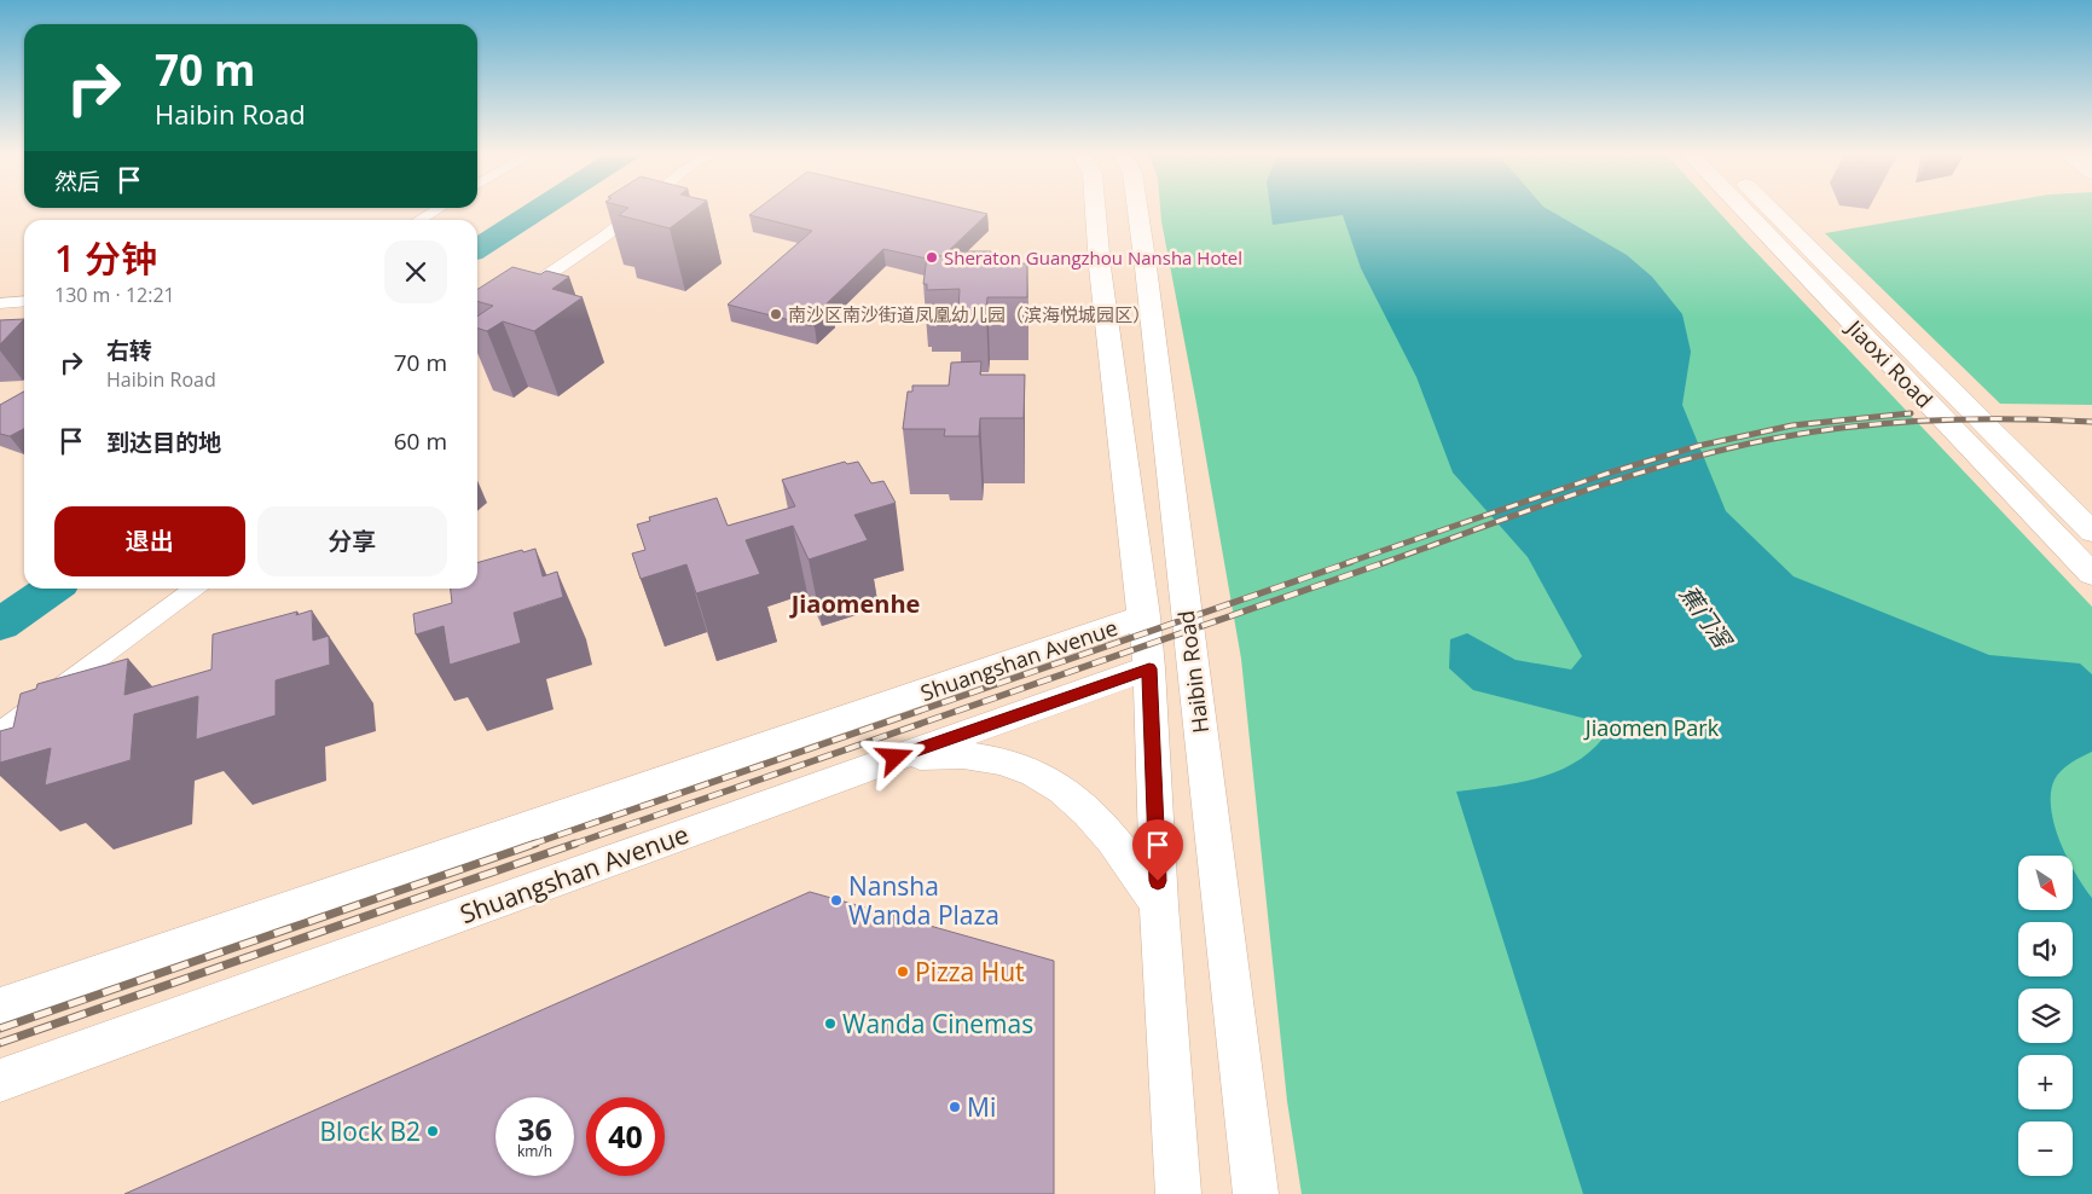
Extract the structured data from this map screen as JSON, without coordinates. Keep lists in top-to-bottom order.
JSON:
{
  "streets": {
    "street": ["Jiaoxi Road", "Shuangshan Avenue", "Haibin Road"]
  },
  "crossings": [
    ["Shuangshan Avenue", "Haibin Road"]
  ],
  "districts": ["Jiaomenhe"],
  "water": ["蕉门滘"],
  "parks": ["Jiaomen Park"],
  "places": [
    "Sheraton Guangzhou Nansha Hotel",
    "南沙区南沙街道凤凰幼儿园（滨海悦城园区）",
    "Nansha Wanda Plaza",
    "Pizza Hut",
    "Wanda Cinemas",
    "Mi",
    "Block B2"
  ],
  "north": "bottom right",
  "page": {
    "turn": ["70 m", "Haibin Road"],
    "then": "然后",
    "heading": ["1 分钟", "130 m · 12:21"],
    "list": [
      {
        "name": "右转",
        "note": "Haibin Road",
        "value": "70 m"
      },
      {
        "name": "到达目的地",
        "value": "60 m"
      }
    ],
    "buttons": ["退出", "分享"],
    "map_buttons": ["+", "−"],
    "speed": "36 km/h",
    "limit": "40"
  }
}
